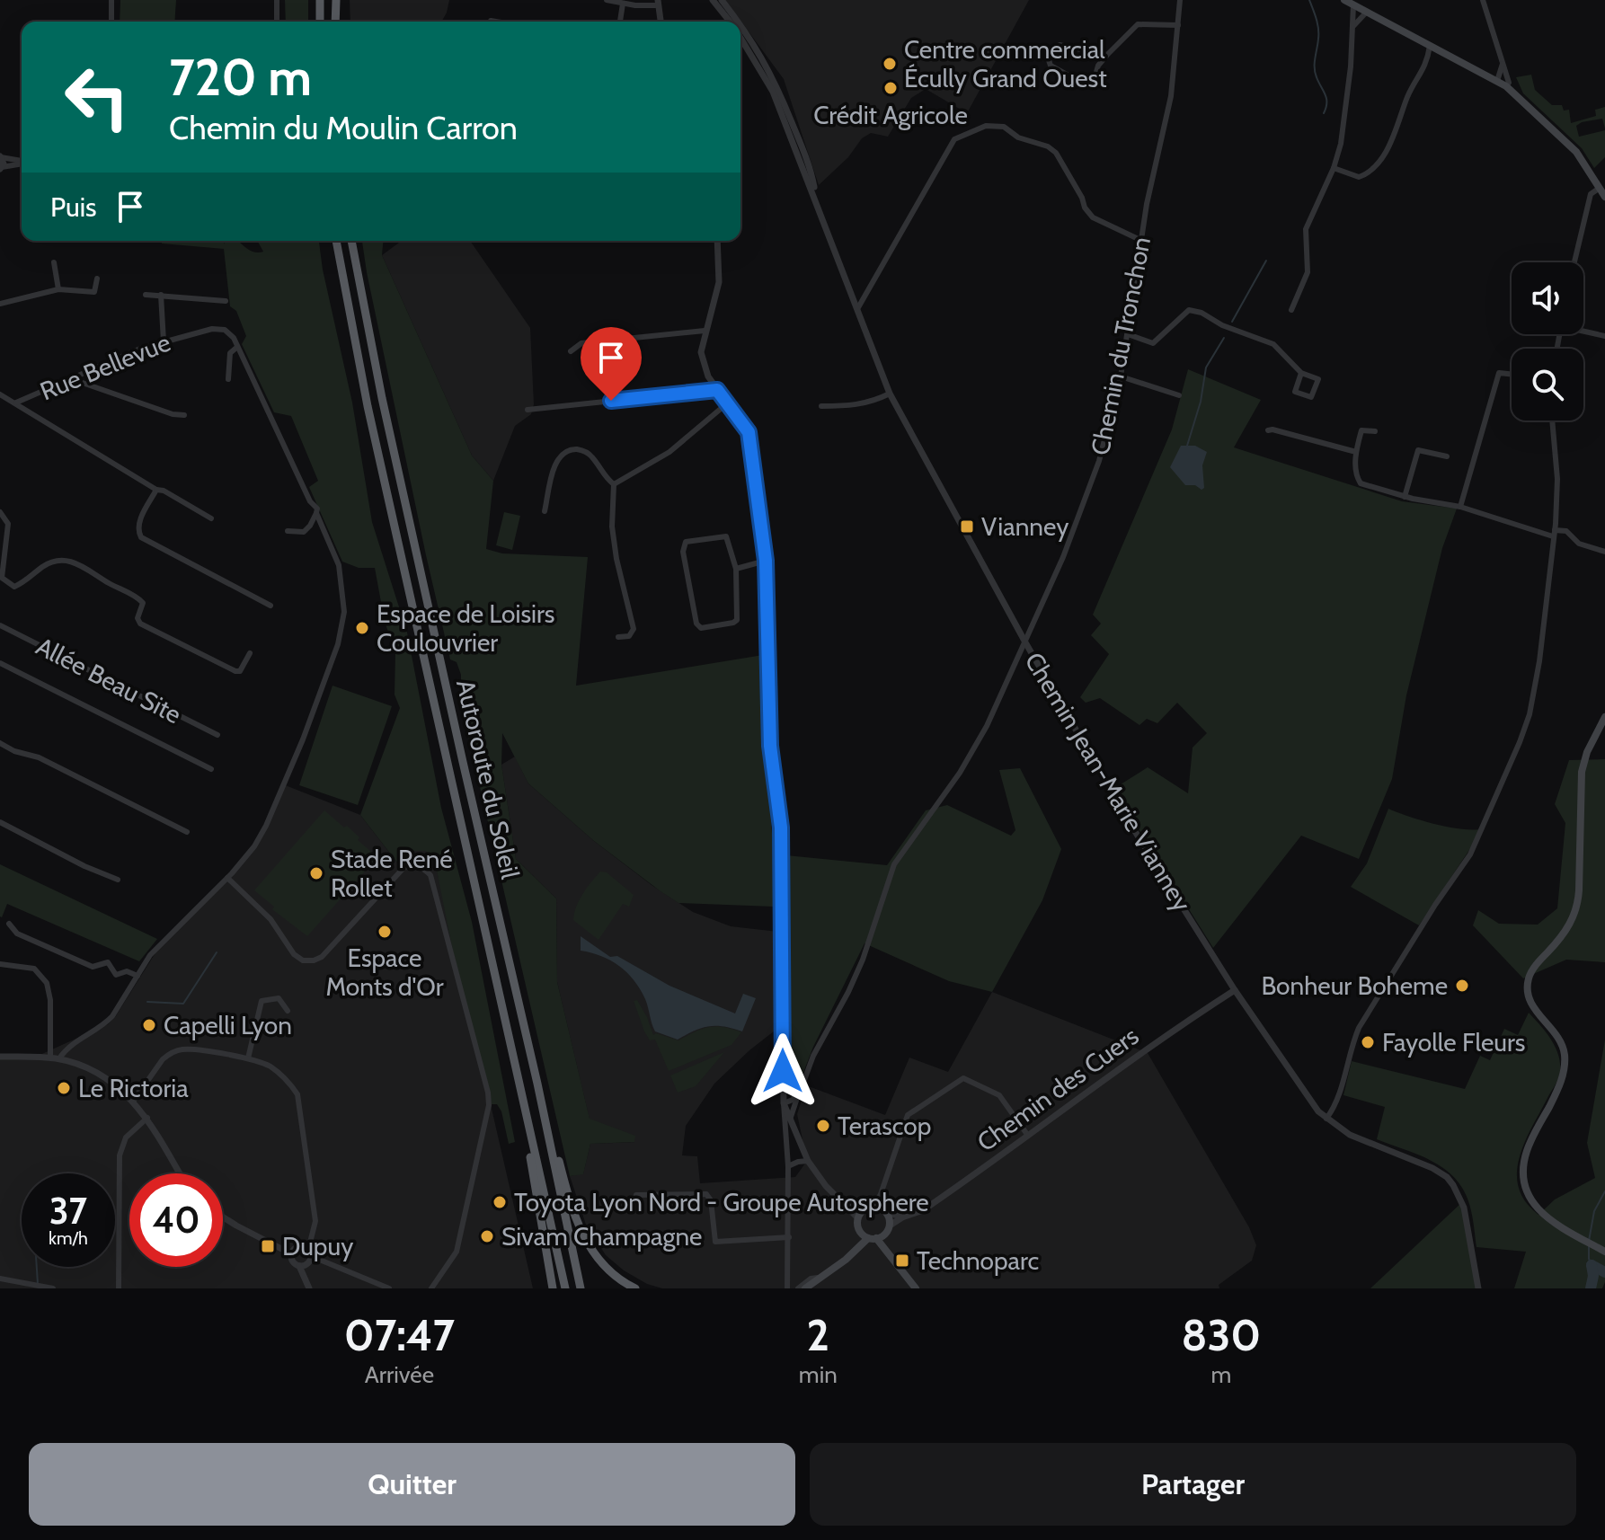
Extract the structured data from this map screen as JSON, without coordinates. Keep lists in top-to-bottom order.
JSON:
{
  "streets": {
    "highway": ["Autoroute du Soleil"],
    "street": [
      "Chemin du Tronchon",
      "Rue Bellevue",
      "Allée Beau Site",
      "Chemin Jean-Marie Vianney",
      "Chemin des Cuers"
    ]
  },
  "crossings": [
    ["Chemin du Tronchon", "Chemin Jean-Marie Vianney"],
    ["Chemin Jean-Marie Vianney", "Chemin des Cuers"]
  ],
  "places": {
    "other": [
      "Centre commercial Écully Grand Ouest",
      "Crédit Agricole",
      "Espace de Loisirs Coulouvrier",
      "Stade René Rollet",
      "Espace Monts d'Or",
      "Bonheur Boheme",
      "Capelli Lyon",
      "Fayolle Fleurs",
      "Le Rictoria",
      "Terascop",
      "Toyota Lyon Nord - Groupe Autosphere",
      "Sivam Champagne"
    ],
    "transit": ["Vianney", "Dupuy", "Technoparc"]
  },
  "page": {
    "turn": ["720 m", "Chemin du Moulin Carron"],
    "then": "Puis",
    "speed": "37 km/h",
    "limit": "40",
    "eta": [
      "07:47",
      "Arrivée",
      "2",
      "min",
      "830",
      "m"
    ],
    "buttons": ["Quitter", "Partager"]
  }
}
